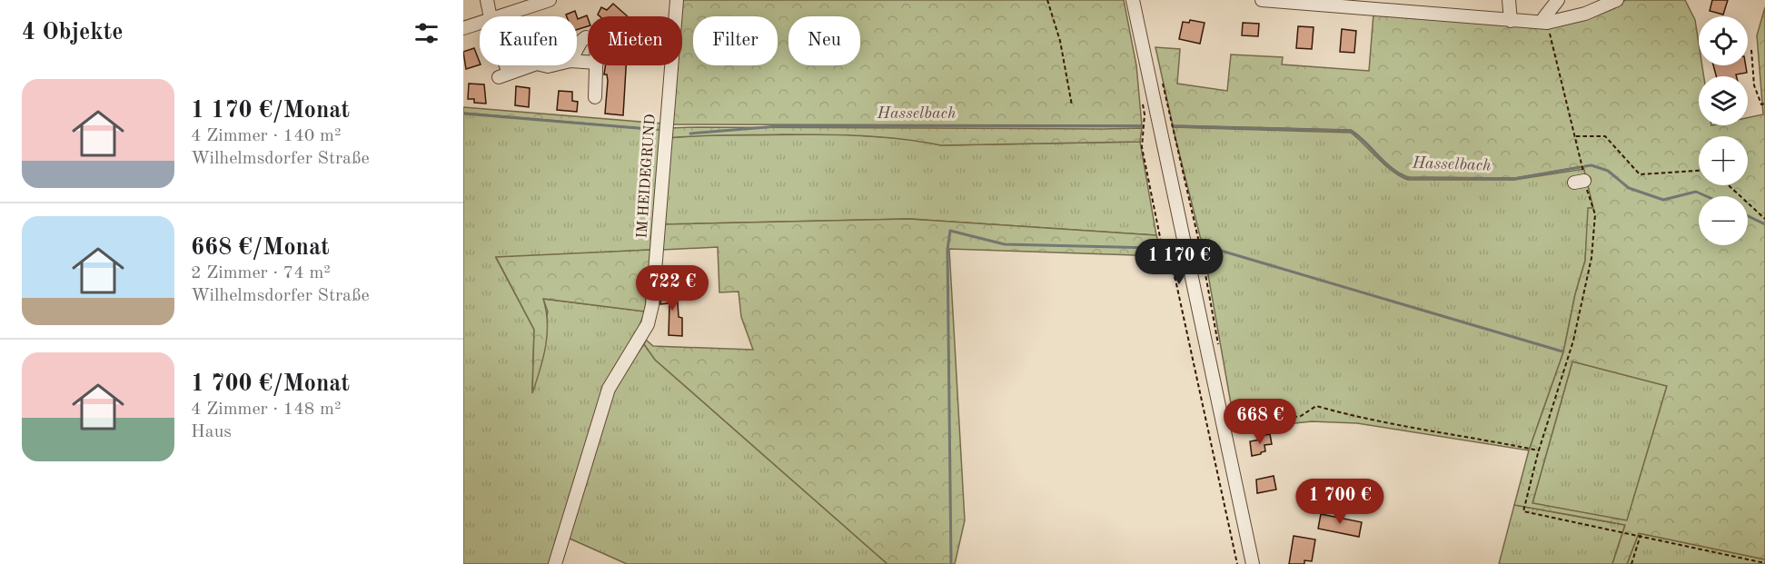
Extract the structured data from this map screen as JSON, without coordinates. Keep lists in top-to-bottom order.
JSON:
{
  "streets": {
    "street": ["IM HEIDEGRUND"]
  },
  "water": ["Hasselbach"],
  "page": {
    "heading": "4 Objekte",
    "map_buttons": ["+", "−"],
    "chip": [
      "Kaufen",
      "Mieten",
      "Filter",
      "Neu"
    ],
    "list": [
      {
        "name": "1 170 €/Monat",
        "note": "4 Zimmer · 140 m² · Wilhelmsdorfer Straße"
      },
      {
        "name": "668 €/Monat",
        "note": "2 Zimmer · 74 m² · Wilhelmsdorfer Straße"
      },
      {
        "name": "1 700 €/Monat",
        "note": "4 Zimmer · 148 m² · Haus"
      }
    ],
    "price": [
      "1 170 €",
      "722 €",
      "668 €",
      "1 700 €"
    ]
  }
}
